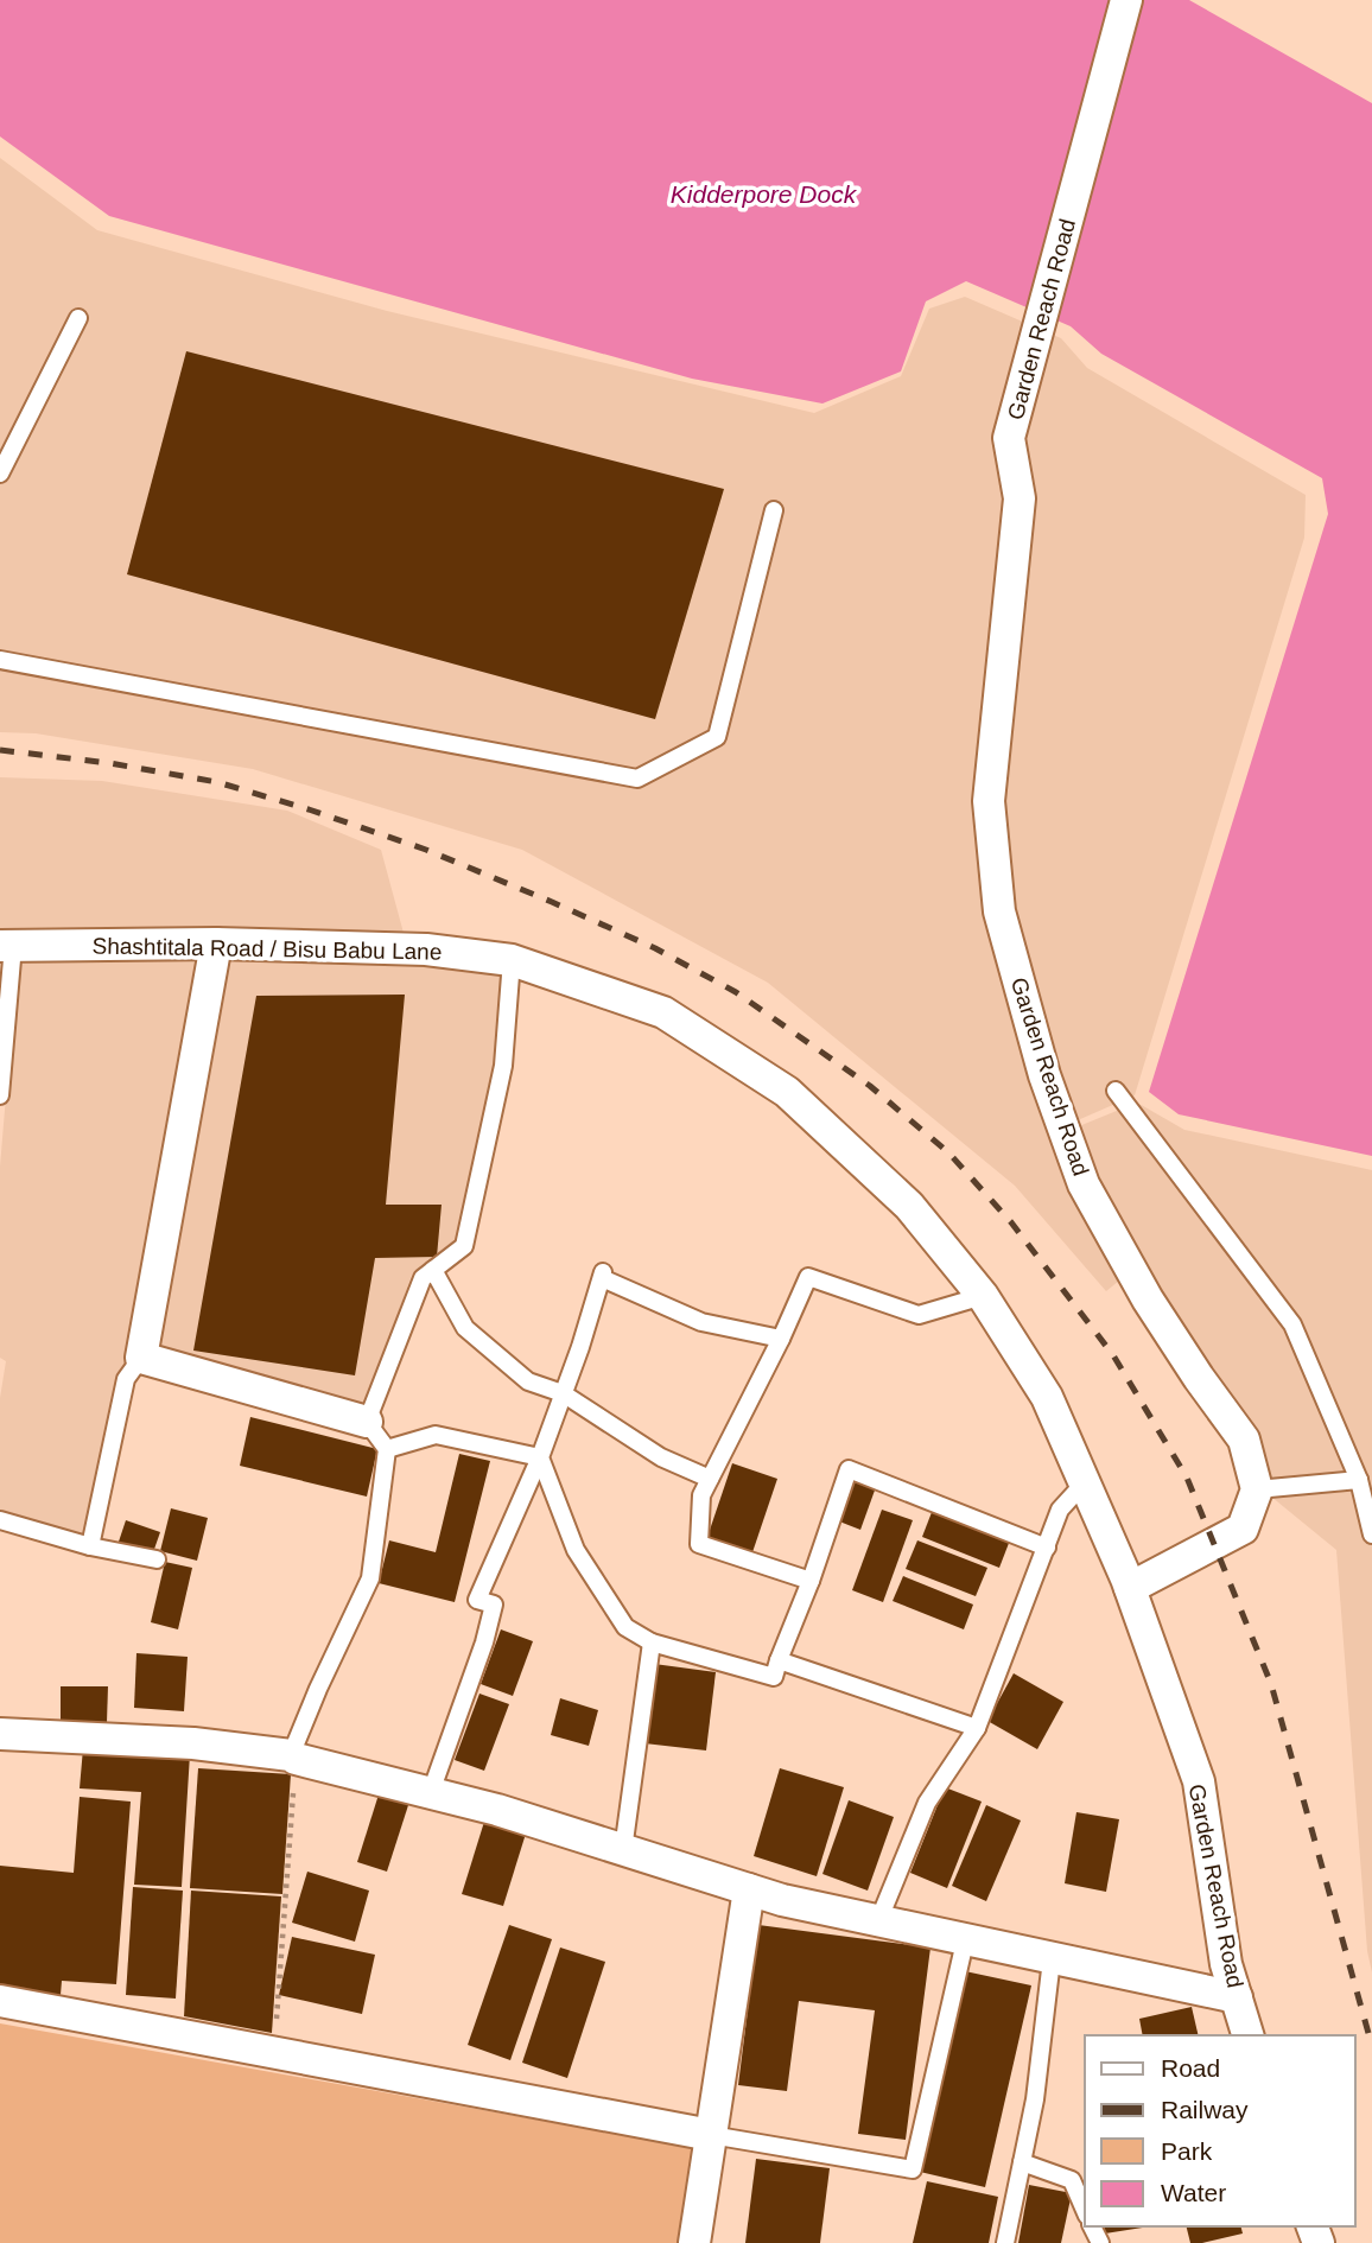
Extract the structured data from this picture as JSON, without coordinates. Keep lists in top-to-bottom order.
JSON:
{
  "streets": {
    "street": ["Garden Reach Road", "Shashtitala Road / Bisu Babu Lane"]
  },
  "crossings": [
    ["Garden Reach Road", "Shashtitala Road / Bisu Babu Lane"]
  ],
  "water": ["Kidderpore Dock"],
  "legend": [
    "Road",
    "Railway",
    "Park",
    "Water"
  ]
}
